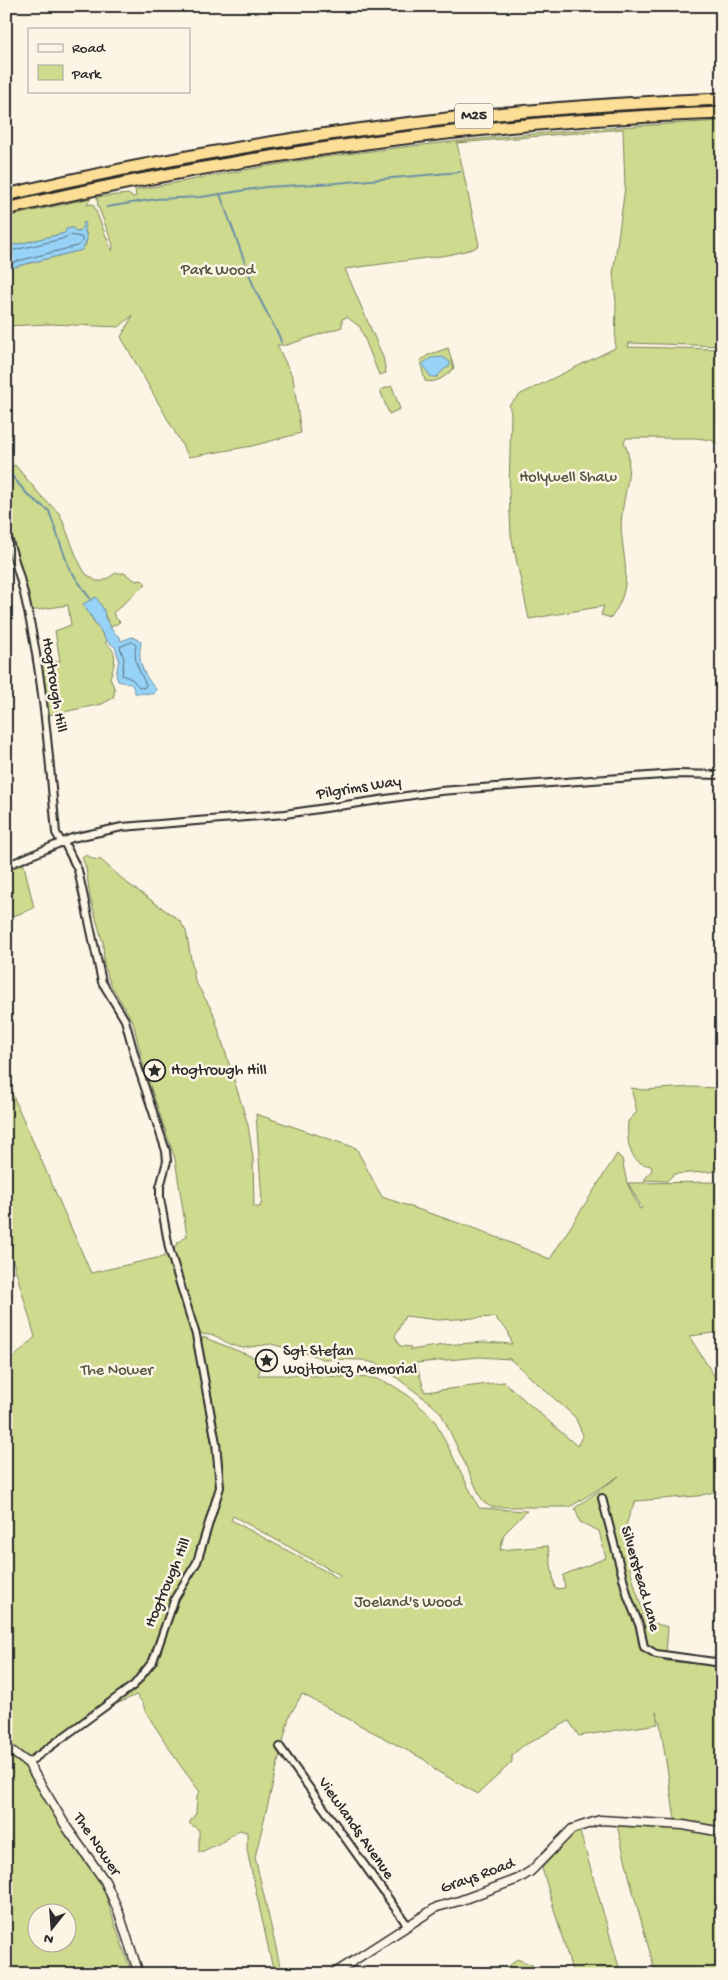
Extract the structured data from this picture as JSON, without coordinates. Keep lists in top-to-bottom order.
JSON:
{
  "streets": {
    "highway": ["M25"],
    "street": [
      "Hogtrough Hill",
      "Pilgrims Way",
      "Silverstead Lane",
      "Viewlands Avenue",
      "The Nower",
      "Grays Road"
    ]
  },
  "crossings": [
    ["Hogtrough Hill", "Pilgrims Way"],
    ["Hogtrough Hill", "The Nower"],
    ["Viewlands Avenue", "Grays Road"]
  ],
  "parks": [
    "Park Wood",
    "Holywell Shaw",
    "The Nower",
    "Joeland's Wood"
  ],
  "places": {
    "place": ["Hogtrough Hill", "Sgt Stefan Wojtowicz Memorial"]
  },
  "legend": ["Road", "Park"],
  "north": "bottom"
}
